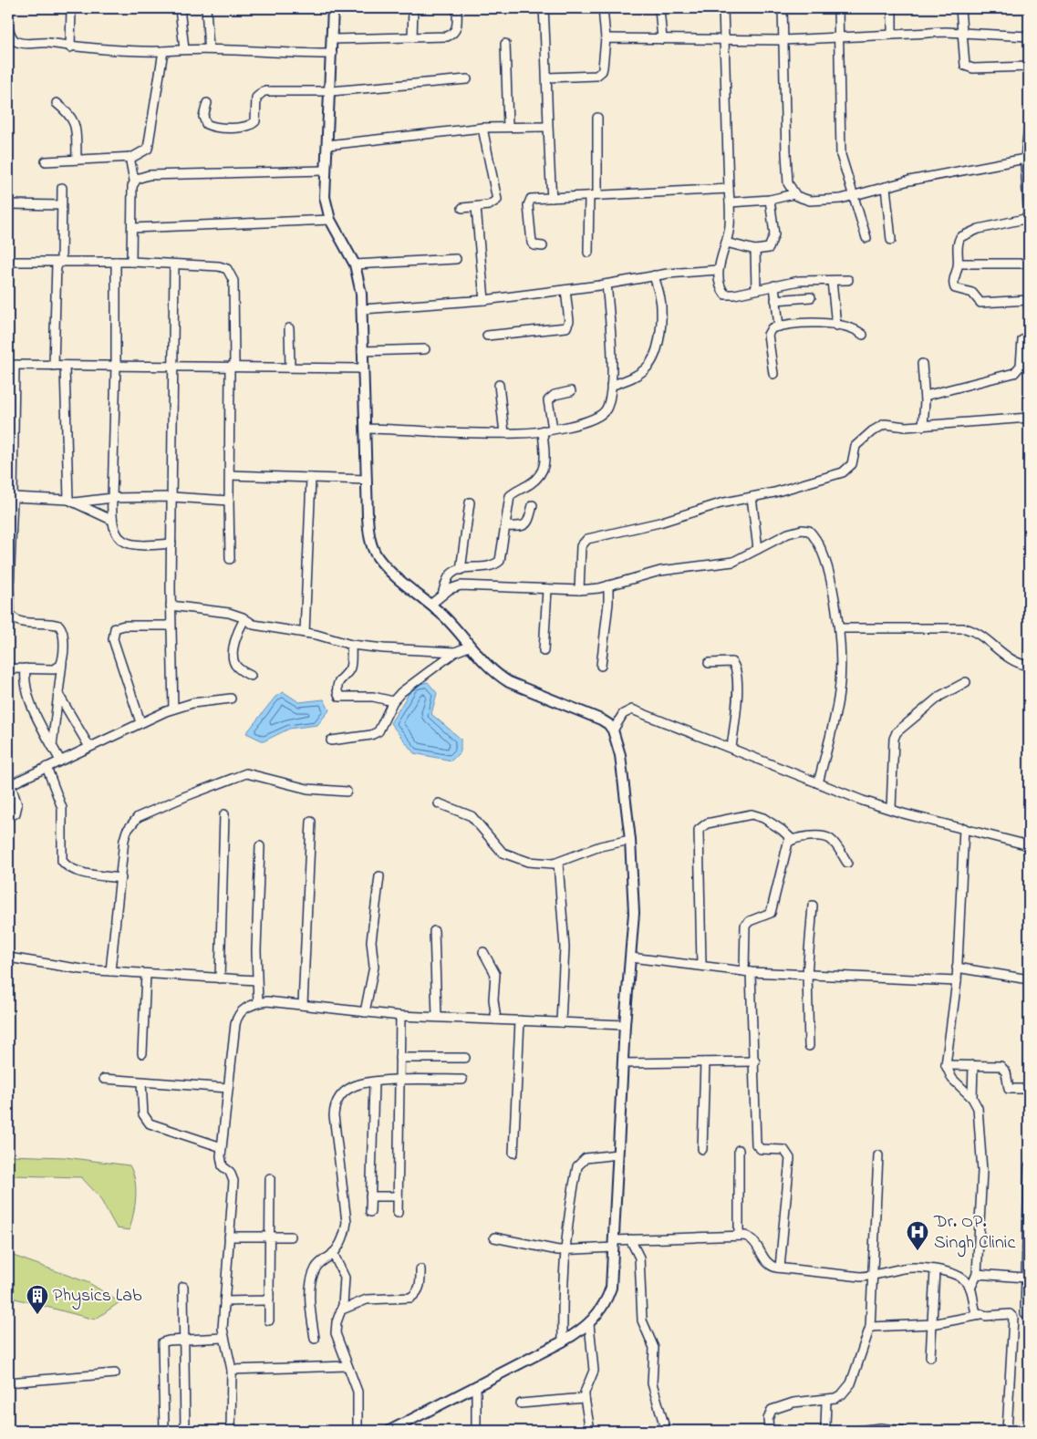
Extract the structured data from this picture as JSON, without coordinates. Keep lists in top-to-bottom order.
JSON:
{
  "places": {
    "hospital": ["Dr. OP. Singh Clinic"],
    "building": ["Physics Lab"]
  }
}
